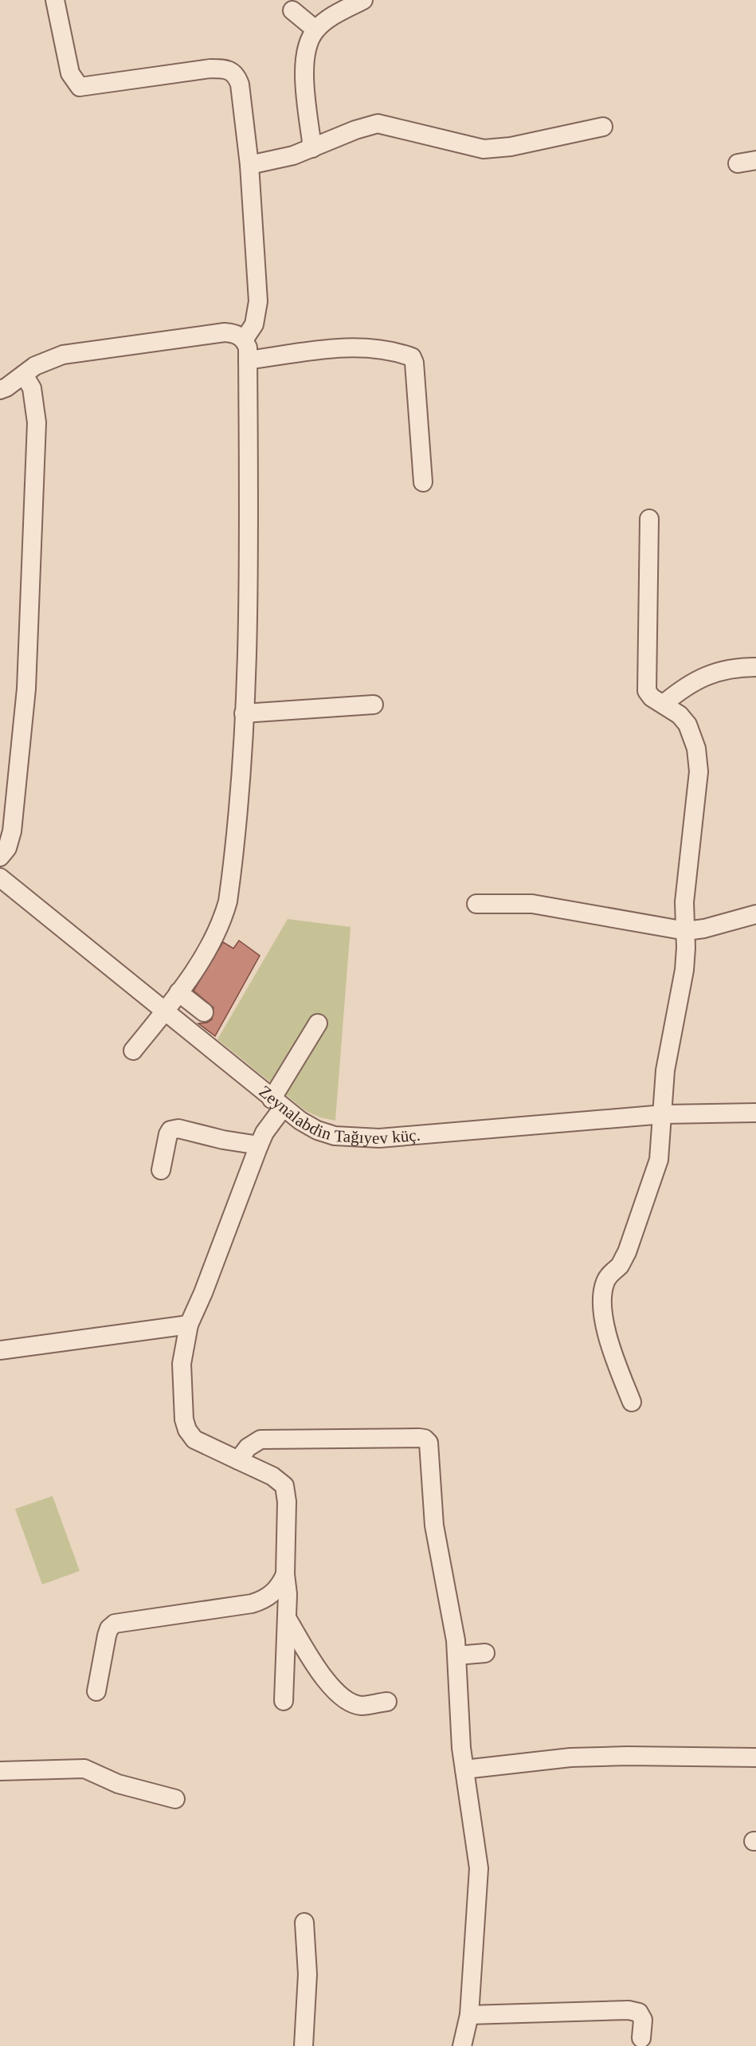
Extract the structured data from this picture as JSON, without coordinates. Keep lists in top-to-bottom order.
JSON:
{
  "streets": {
    "street": ["Zeynalabdin Tağıyev küç."]
  }
}
